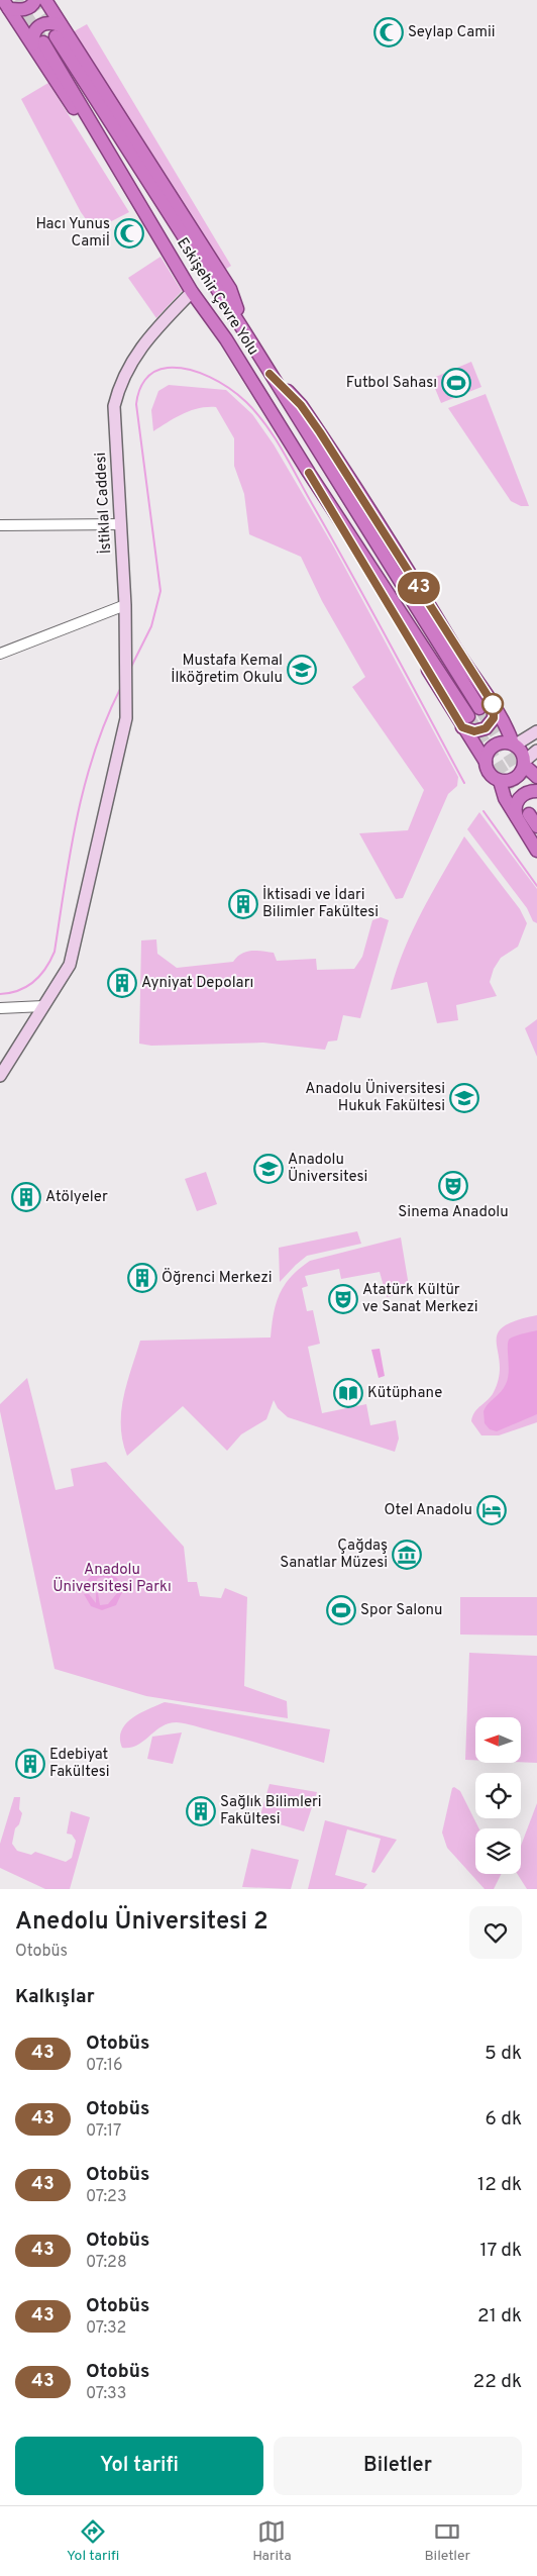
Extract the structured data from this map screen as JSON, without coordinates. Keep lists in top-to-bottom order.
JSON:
{
  "streets": {
    "highway": ["Eskişehir Çevre Yolu"],
    "main road": ["İstiklal Caddesi"]
  },
  "crossings": [
    ["Eskişehir Çevre Yolu", "İstiklal Caddesi"]
  ],
  "parks": ["Anadolu Üniversitesi Parkı"],
  "places": {
    "mosque": ["Seylap Camii", "Hacı Yunus Camiİ"],
    "sports": ["Futbol Sahası", "Spor Salonu"],
    "school or university": ["Mustafa Kemal İlköğretim Okulu", "Anadolu Üniversitesi Hukuk Fakültesi", "Anadolu Üniversitesi"],
    "building": [
      "İktisadi ve İdari Bilimler Fakültesi",
      "Ayniyat Depoları",
      "Atölyeler",
      "Öğrenci Merkezi",
      "Edebiyat Fakültesi",
      "Sağlık Bilimleri Fakültesi"
    ],
    "theatre": ["Sinema Anadolu", "Atatürk Kültür ve Sanat Merkezi"],
    "library": ["Kütüphane"],
    "hotel": ["Otel Anadolu"],
    "museum": ["Çağdaş Sanatlar Müzesi"]
  },
  "lines": ["bus line 43"],
  "north": "left",
  "page": {
    "on_map": "43",
    "heading": [
      ["Anedolu Üniversitesi 2", "Otobüs"],
      "Kalkışlar"
    ],
    "list": [
      {
        "mark": "43",
        "name": "Otobüs",
        "note": "07:16",
        "value": "5 dk"
      },
      {
        "mark": "43",
        "name": "Otobüs",
        "note": "07:17",
        "value": "6 dk"
      },
      {
        "mark": "43",
        "name": "Otobüs",
        "note": "07:23",
        "value": "12 dk"
      },
      {
        "mark": "43",
        "name": "Otobüs",
        "note": "07:28",
        "value": "17 dk"
      },
      {
        "mark": "43",
        "name": "Otobüs",
        "note": "07:32",
        "value": "21 dk"
      },
      {
        "mark": "43",
        "name": "Otobüs",
        "note": "07:33",
        "value": "22 dk"
      }
    ],
    "buttons": ["Yol tarifi", "Biletler"],
    "tabs": ["Yol tarifi", "Harita", "Biletler"]
  }
}
